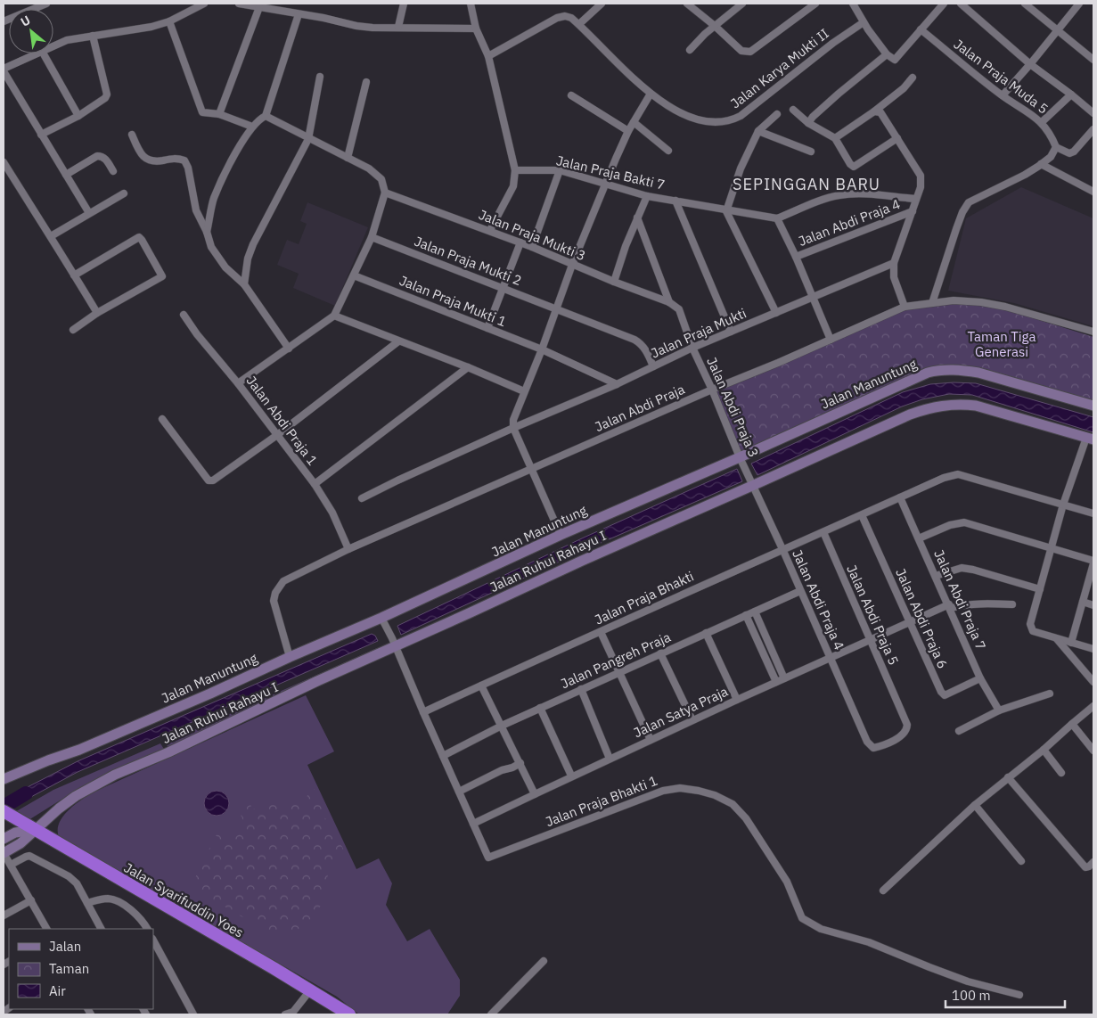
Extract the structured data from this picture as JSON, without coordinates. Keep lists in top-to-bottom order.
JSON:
{
  "streets": {
    "highway": ["Jalan Syarifuddin Yoes"],
    "street": [
      "Jalan Karya Mukti II",
      "Jalan Praja Muda 5",
      "Jalan Praja Bakti 7",
      "Jalan Abdi Praja 4",
      "Jalan Praja Mukti 3",
      "Jalan Praja Mukti 2",
      "Jalan Praja Mukti 1",
      "Jalan Praja Mukti",
      "Jalan Manuntung",
      "Jalan Abdi Praja 3",
      "Jalan Abdi Praja",
      "Jalan Abdi Praja 1",
      "Jalan Ruhui Rahayu I",
      "Jalan Praja Bhakti",
      "Jalan Abdi Praja 7",
      "Jalan Abdi Praja 5",
      "Jalan Abdi Praja 6",
      "Jalan Pangreh Praja",
      "Jalan Satya Praja",
      "Jalan Praja Bhakti 1"
    ]
  },
  "crossings": [
    ["Jalan Abdi Praja 4", "Jalan Abdi Praja 3"],
    ["Jalan Abdi Praja 4", "Jalan Ruhui Rahayu I"],
    ["Jalan Abdi Praja 4", "Jalan Praja Bhakti"],
    ["Jalan Abdi Praja 4", "Jalan Abdi Praja 5"],
    ["Jalan Abdi Praja 4", "Jalan Pangreh Praja"],
    ["Jalan Abdi Praja 4", "Jalan Satya Praja"],
    ["Jalan Praja Mukti 3", "Jalan Abdi Praja 3"],
    ["Jalan Praja Mukti 2", "Jalan Praja Mukti"],
    ["Jalan Praja Mukti 1", "Jalan Praja Mukti"],
    ["Jalan Praja Mukti", "Jalan Abdi Praja 3"],
    ["Jalan Manuntung", "Jalan Abdi Praja 3"],
    ["Jalan Manuntung", "Jalan Abdi Praja"],
    ["Jalan Abdi Praja 3", "Jalan Abdi Praja"],
    ["Jalan Abdi Praja 3", "Jalan Ruhui Rahayu I"],
    ["Jalan Abdi Praja", "Jalan Abdi Praja 1"],
    ["Jalan Ruhui Rahayu I", "Jalan Syarifuddin Yoes"],
    ["Jalan Praja Bhakti", "Jalan Abdi Praja 7"],
    ["Jalan Praja Bhakti", "Jalan Abdi Praja 5"],
    ["Jalan Praja Bhakti", "Jalan Abdi Praja 6"],
    ["Jalan Praja Bhakti", "Jalan Praja Bhakti 1"],
    ["Jalan Abdi Praja 7", "Jalan Abdi Praja 6"],
    ["Jalan Abdi Praja 7", "Jalan Satya Praja"],
    ["Jalan Abdi Praja 5", "Jalan Satya Praja"],
    ["Jalan Abdi Praja 6", "Jalan Satya Praja"],
    ["Jalan Pangreh Praja", "Jalan Praja Bhakti 1"],
    ["Jalan Satya Praja", "Jalan Praja Bhakti 1"]
  ],
  "districts": ["SEPINGGAN BARU"],
  "parks": ["Taman Tiga Generasi"],
  "legend": ["Jalan", "Taman", "Air"],
  "scale_bar": "100 m",
  "north": "top left"
}
